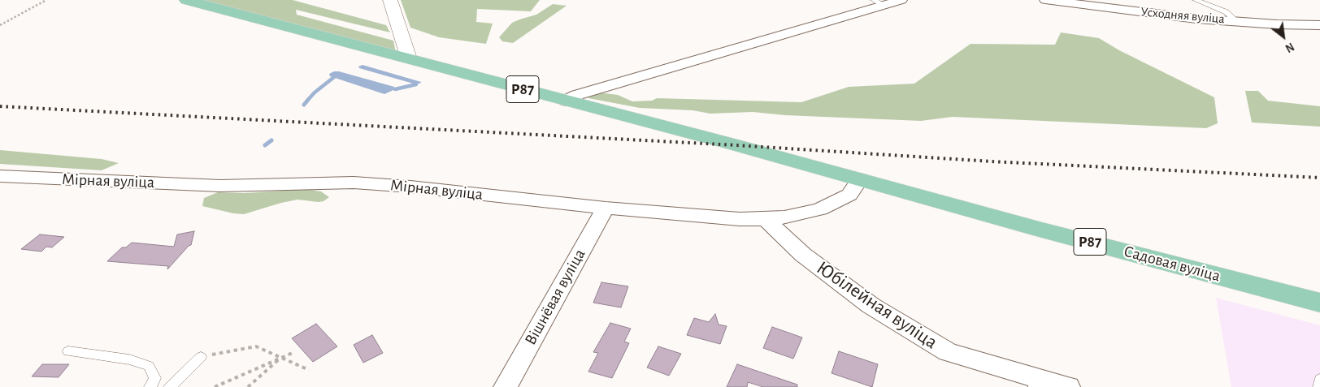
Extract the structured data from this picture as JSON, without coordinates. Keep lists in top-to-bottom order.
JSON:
{
  "streets": {
    "main road": ["Р87", "Садовая вуліца"],
    "street": [
      "Усходняя вуліца",
      "Мірная вуліца",
      "Вішнёвая вуліца",
      "Юбілейная вуліца"
    ]
  },
  "crossings": [
    ["Р87", "Мірная вуліца"],
    ["Р87", "Садовая вуліца"],
    ["Мірная вуліца", "Садовая вуліца"],
    ["Мірная вуліца", "Вішнёвая вуліца"],
    ["Мірная вуліца", "Юбілейная вуліца"]
  ],
  "north": "bottom right"
}
